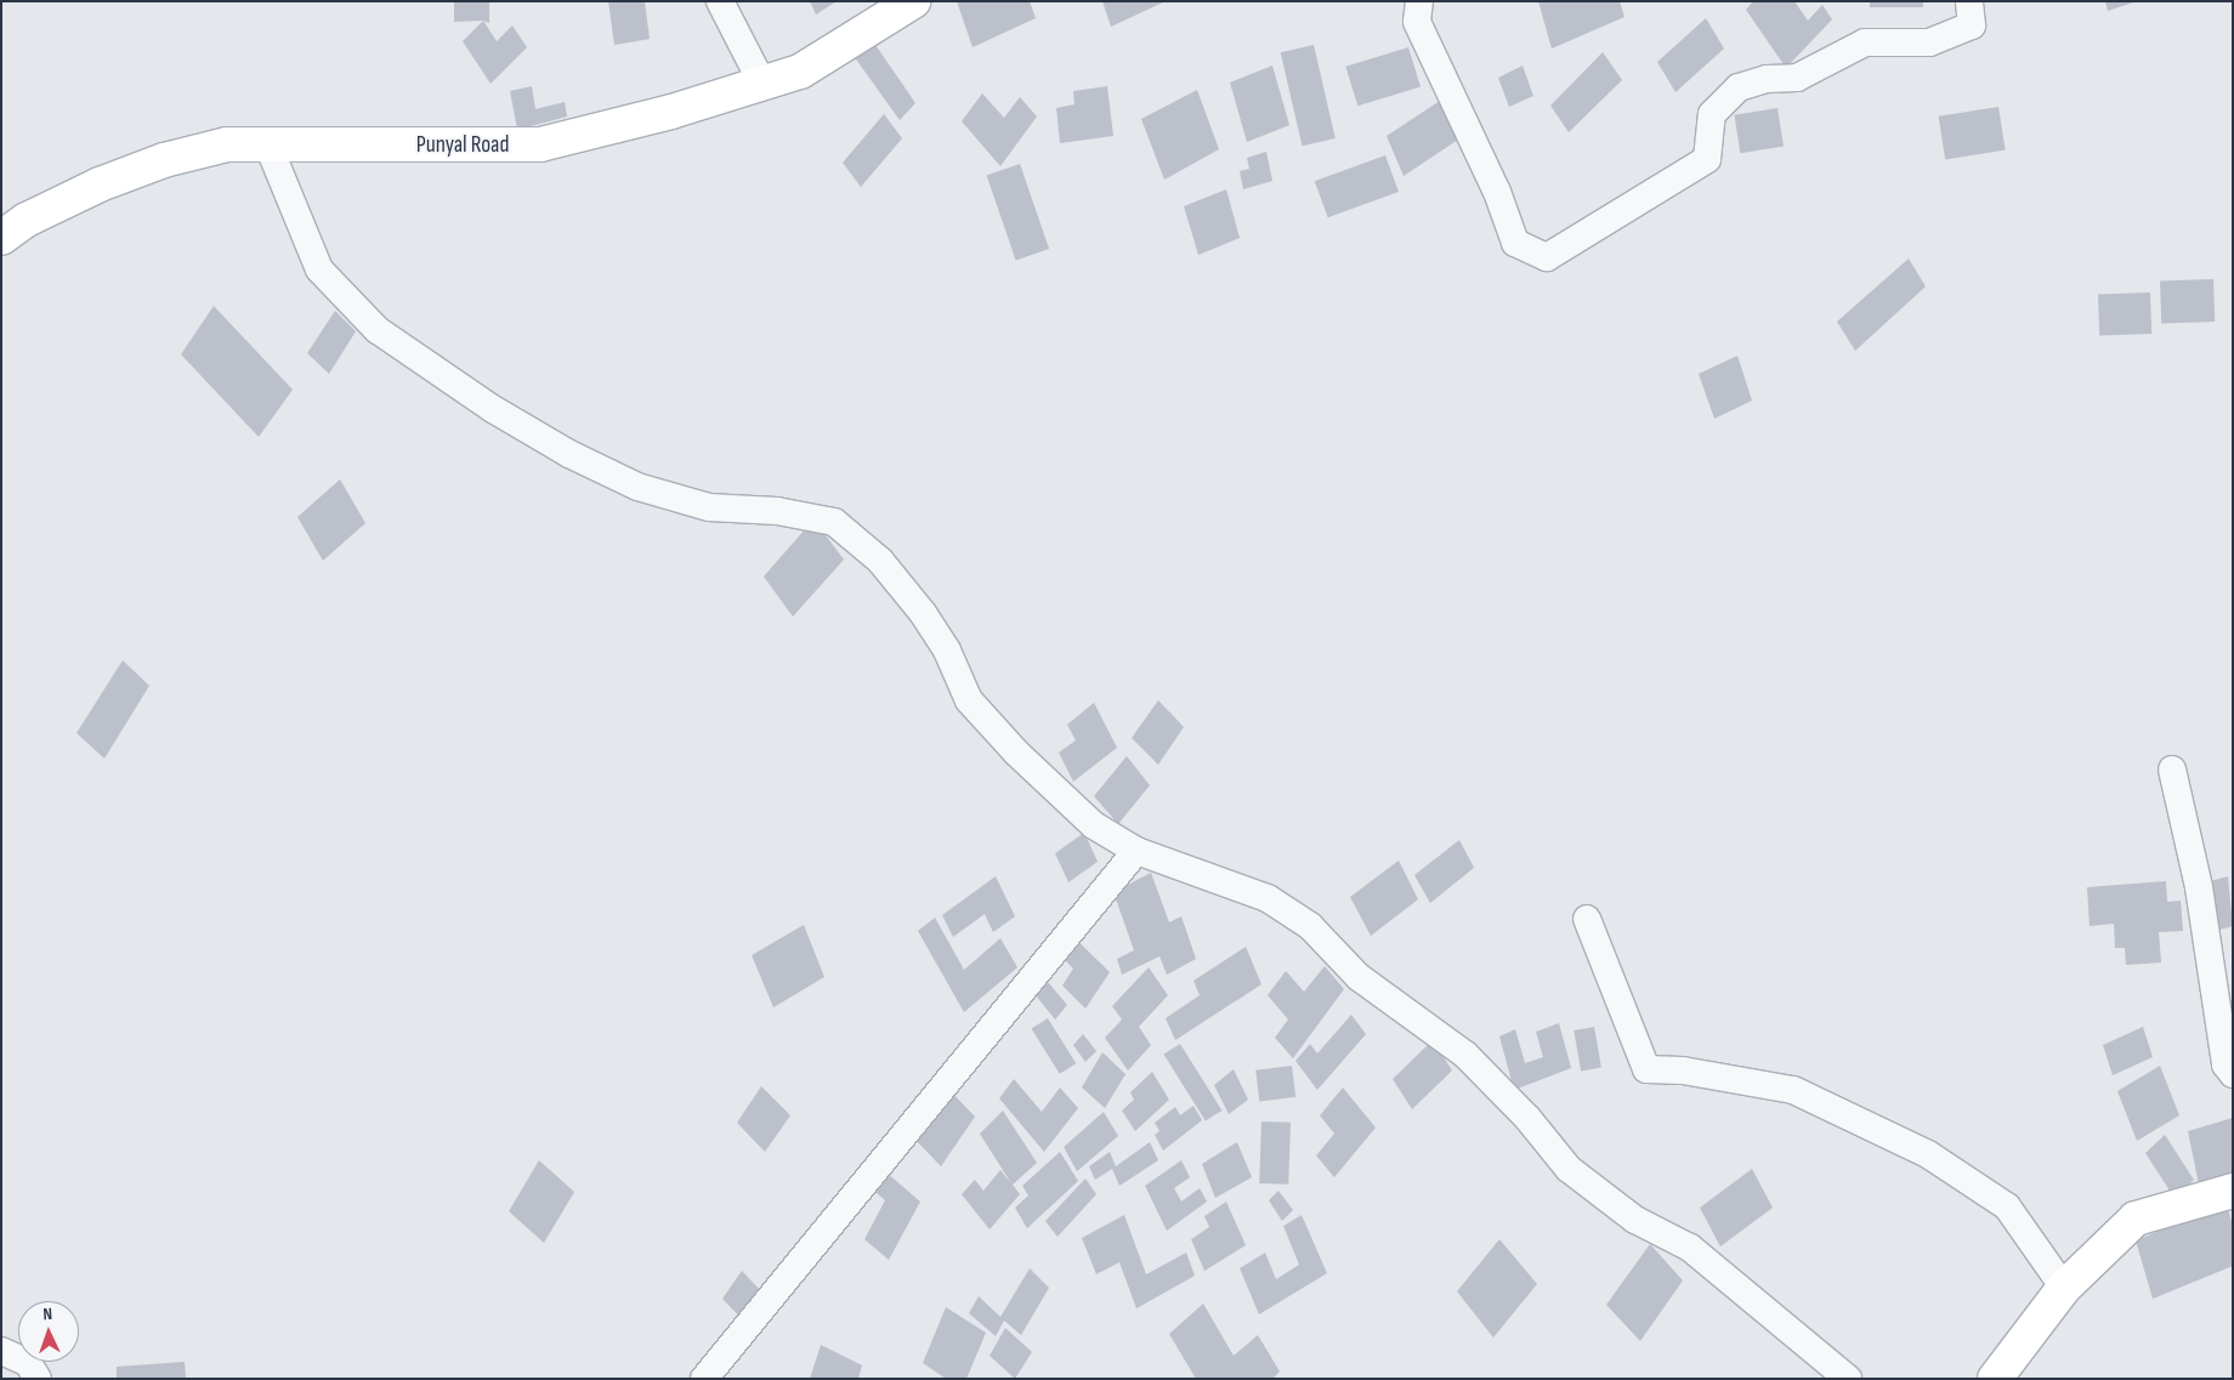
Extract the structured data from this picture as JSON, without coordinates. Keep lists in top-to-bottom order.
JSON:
{
  "streets": {
    "main road": ["Punyal Road"]
  },
  "north": "top"
}
